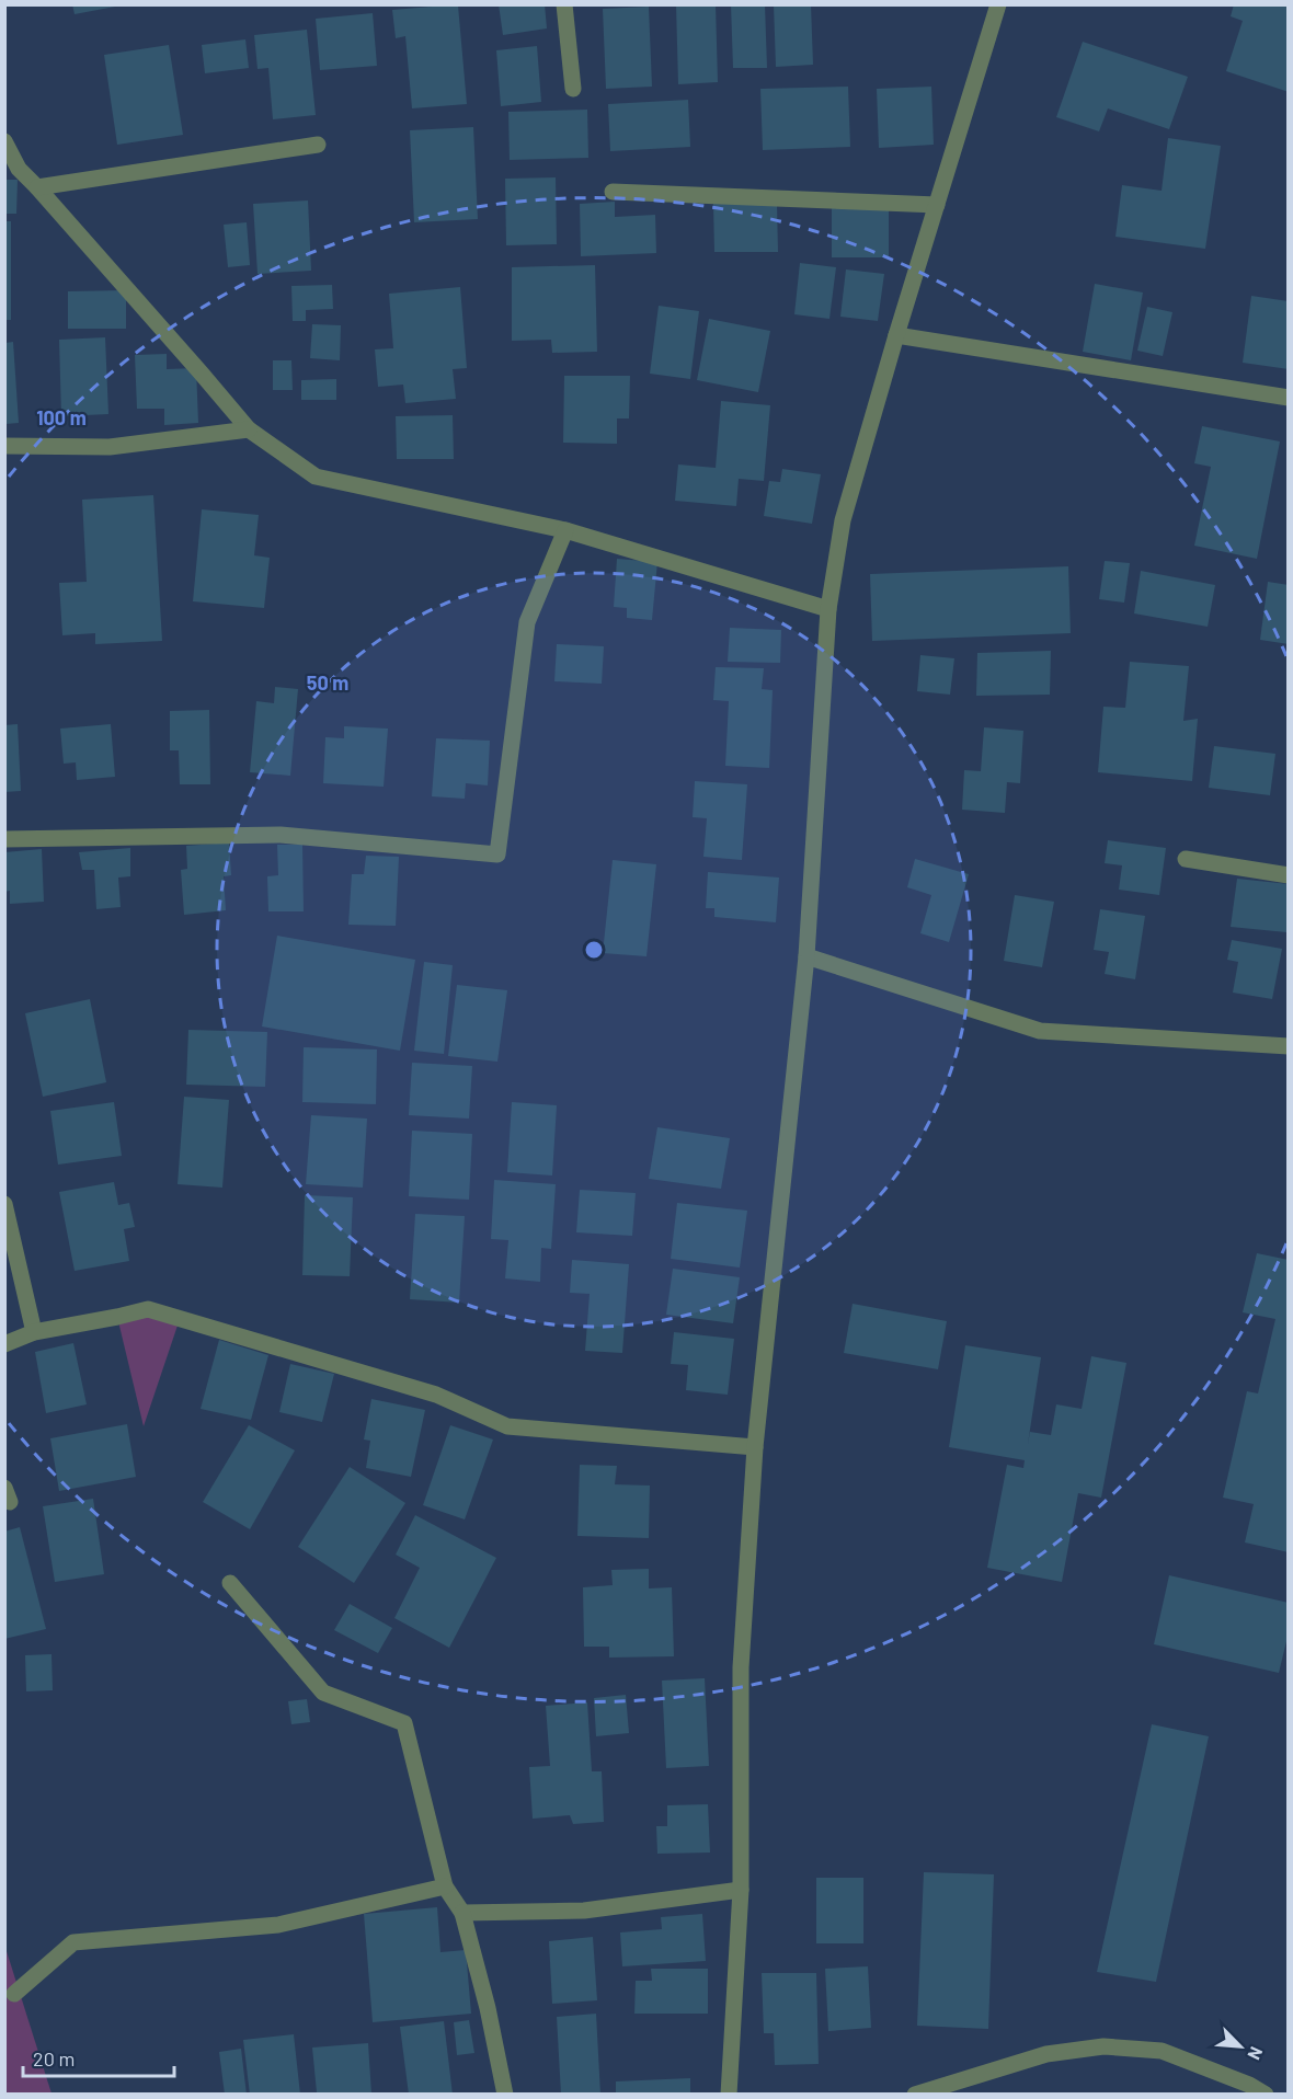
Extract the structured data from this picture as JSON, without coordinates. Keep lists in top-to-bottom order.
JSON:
{
  "scale_bar": "20 m",
  "north": "bottom right",
  "rings": ["100 m", "50 m"]
}
